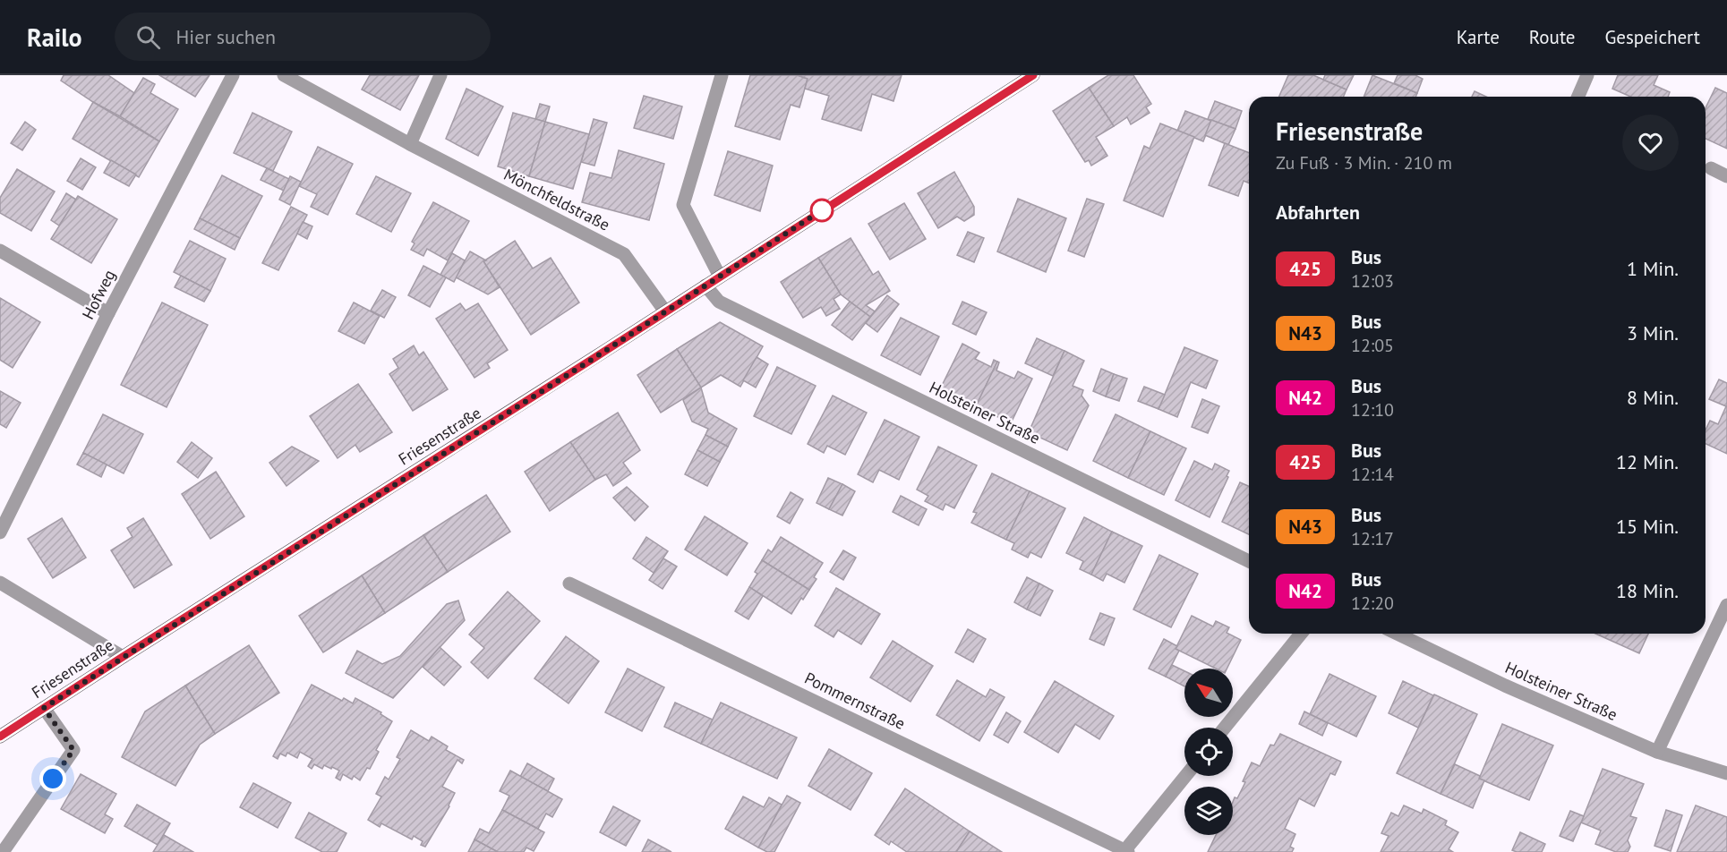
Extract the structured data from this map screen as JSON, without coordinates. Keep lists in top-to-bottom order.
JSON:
{
  "streets": {
    "main road": ["Friesenstraße"],
    "street": [
      "Mönchfeldstraße",
      "Hofweg",
      "Holsteiner Straße",
      "Pommernstraße"
    ]
  },
  "crossings": [
    ["Mönchfeldstraße", "Friesenstraße"],
    ["Holsteiner Straße", "Friesenstraße"]
  ],
  "lines": ["bus line 425"],
  "north": "top left",
  "page": {
    "header": "Railo",
    "search": "Hier suchen",
    "nav": ["Karte", "Route", "Gespeichert"],
    "heading": [
      ["Friesenstraße", "Zu Fuß · 3 Min. · 210 m"],
      "Abfahrten"
    ],
    "list": [
      {
        "mark": "425",
        "name": "Bus",
        "note": "12:03",
        "value": "1 Min."
      },
      {
        "mark": "N43",
        "name": "Bus",
        "note": "12:05",
        "value": "3 Min."
      },
      {
        "mark": "N42",
        "name": "Bus",
        "note": "12:10",
        "value": "8 Min."
      },
      {
        "mark": "425",
        "name": "Bus",
        "note": "12:14",
        "value": "12 Min."
      },
      {
        "mark": "N43",
        "name": "Bus",
        "note": "12:17",
        "value": "15 Min."
      },
      {
        "mark": "N42",
        "name": "Bus",
        "note": "12:20",
        "value": "18 Min."
      }
    ]
  }
}
